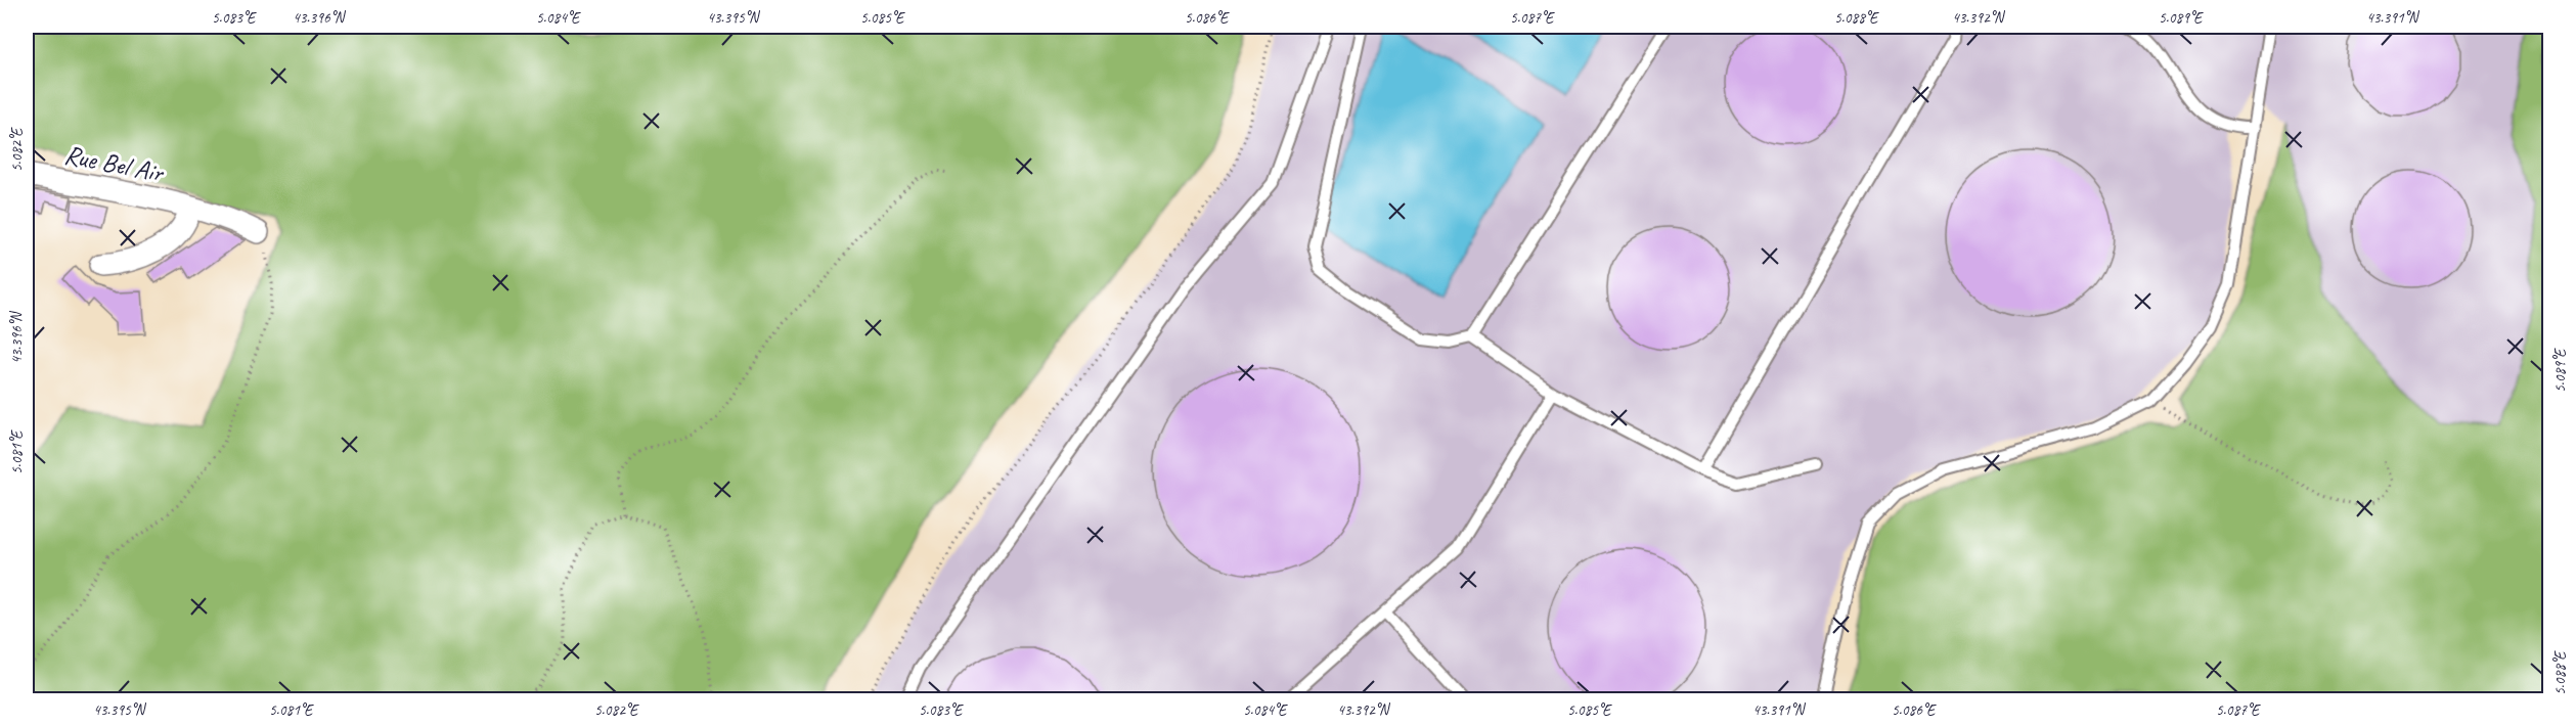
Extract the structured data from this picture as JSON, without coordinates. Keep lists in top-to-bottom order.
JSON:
{
  "streets": {
    "street": ["Rue Bel Air"]
  },
  "coordinates": [
    "5.083°E",
    "43.396°N",
    "5.084°E",
    "43.395°N",
    "5.085°E",
    "5.086°E",
    "5.087°E",
    "5.088°E",
    "43.392°N",
    "5.089°E",
    "43.391°N",
    "5.082°E",
    "5.081°E"
  ]
}
